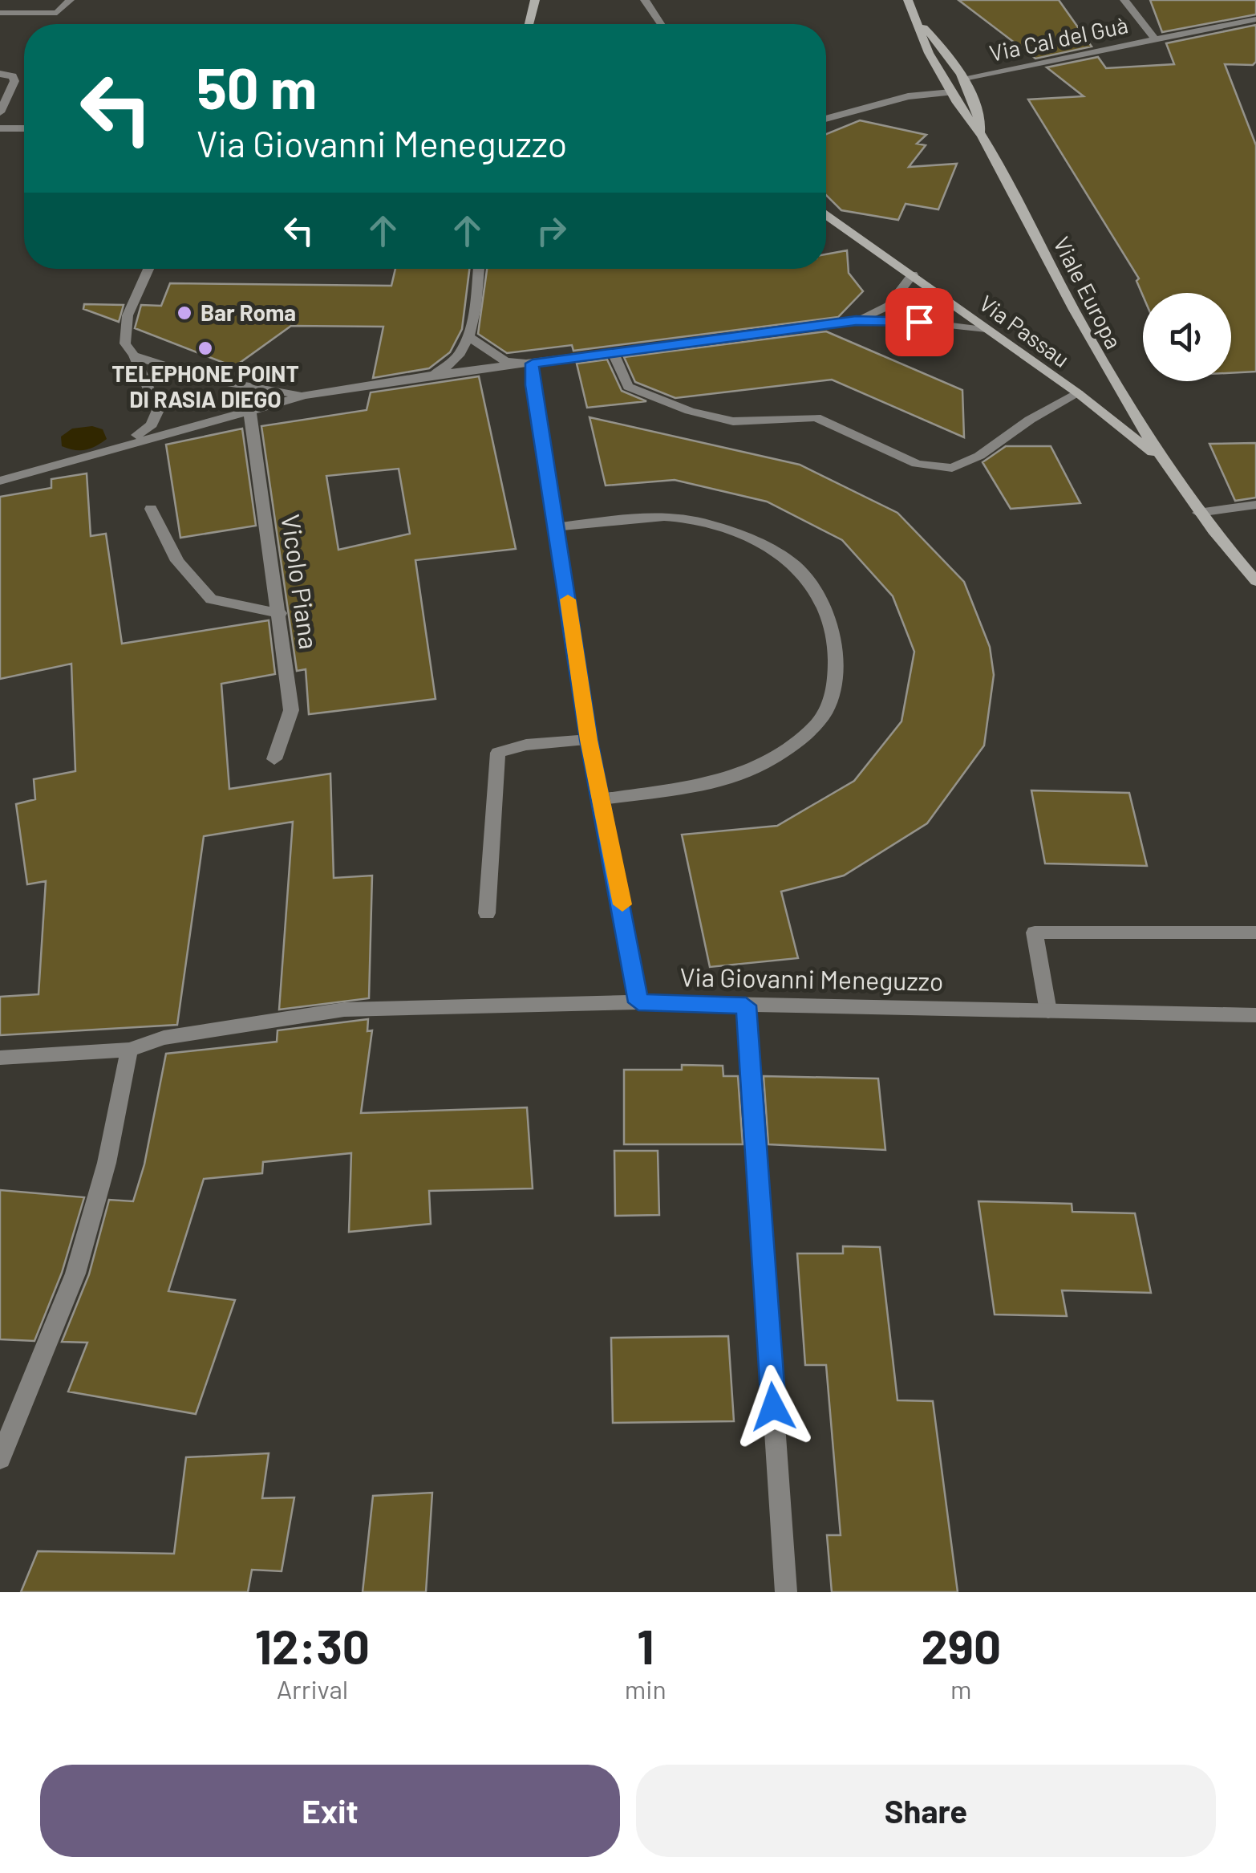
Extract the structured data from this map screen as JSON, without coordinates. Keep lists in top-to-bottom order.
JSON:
{
  "streets": {
    "main road": ["Viale Europa", "Via Passau"],
    "street": ["Via Cal del Guà", "Vicolo Piana", "Via Giovanni Meneguzzo"]
  },
  "crossings": [
    ["Via Cal del Guà", "Viale Europa"],
    ["Viale Europa", "Via Passau"]
  ],
  "places": ["Bar Roma", "TELEPHONE POINT DI RASIA DIEGO"],
  "page": {
    "turn": ["50 m", "Via Giovanni Meneguzzo"],
    "eta": [
      "12:30",
      "Arrival",
      "1",
      "min",
      "290",
      "m"
    ],
    "buttons": ["Exit", "Share"]
  }
}
